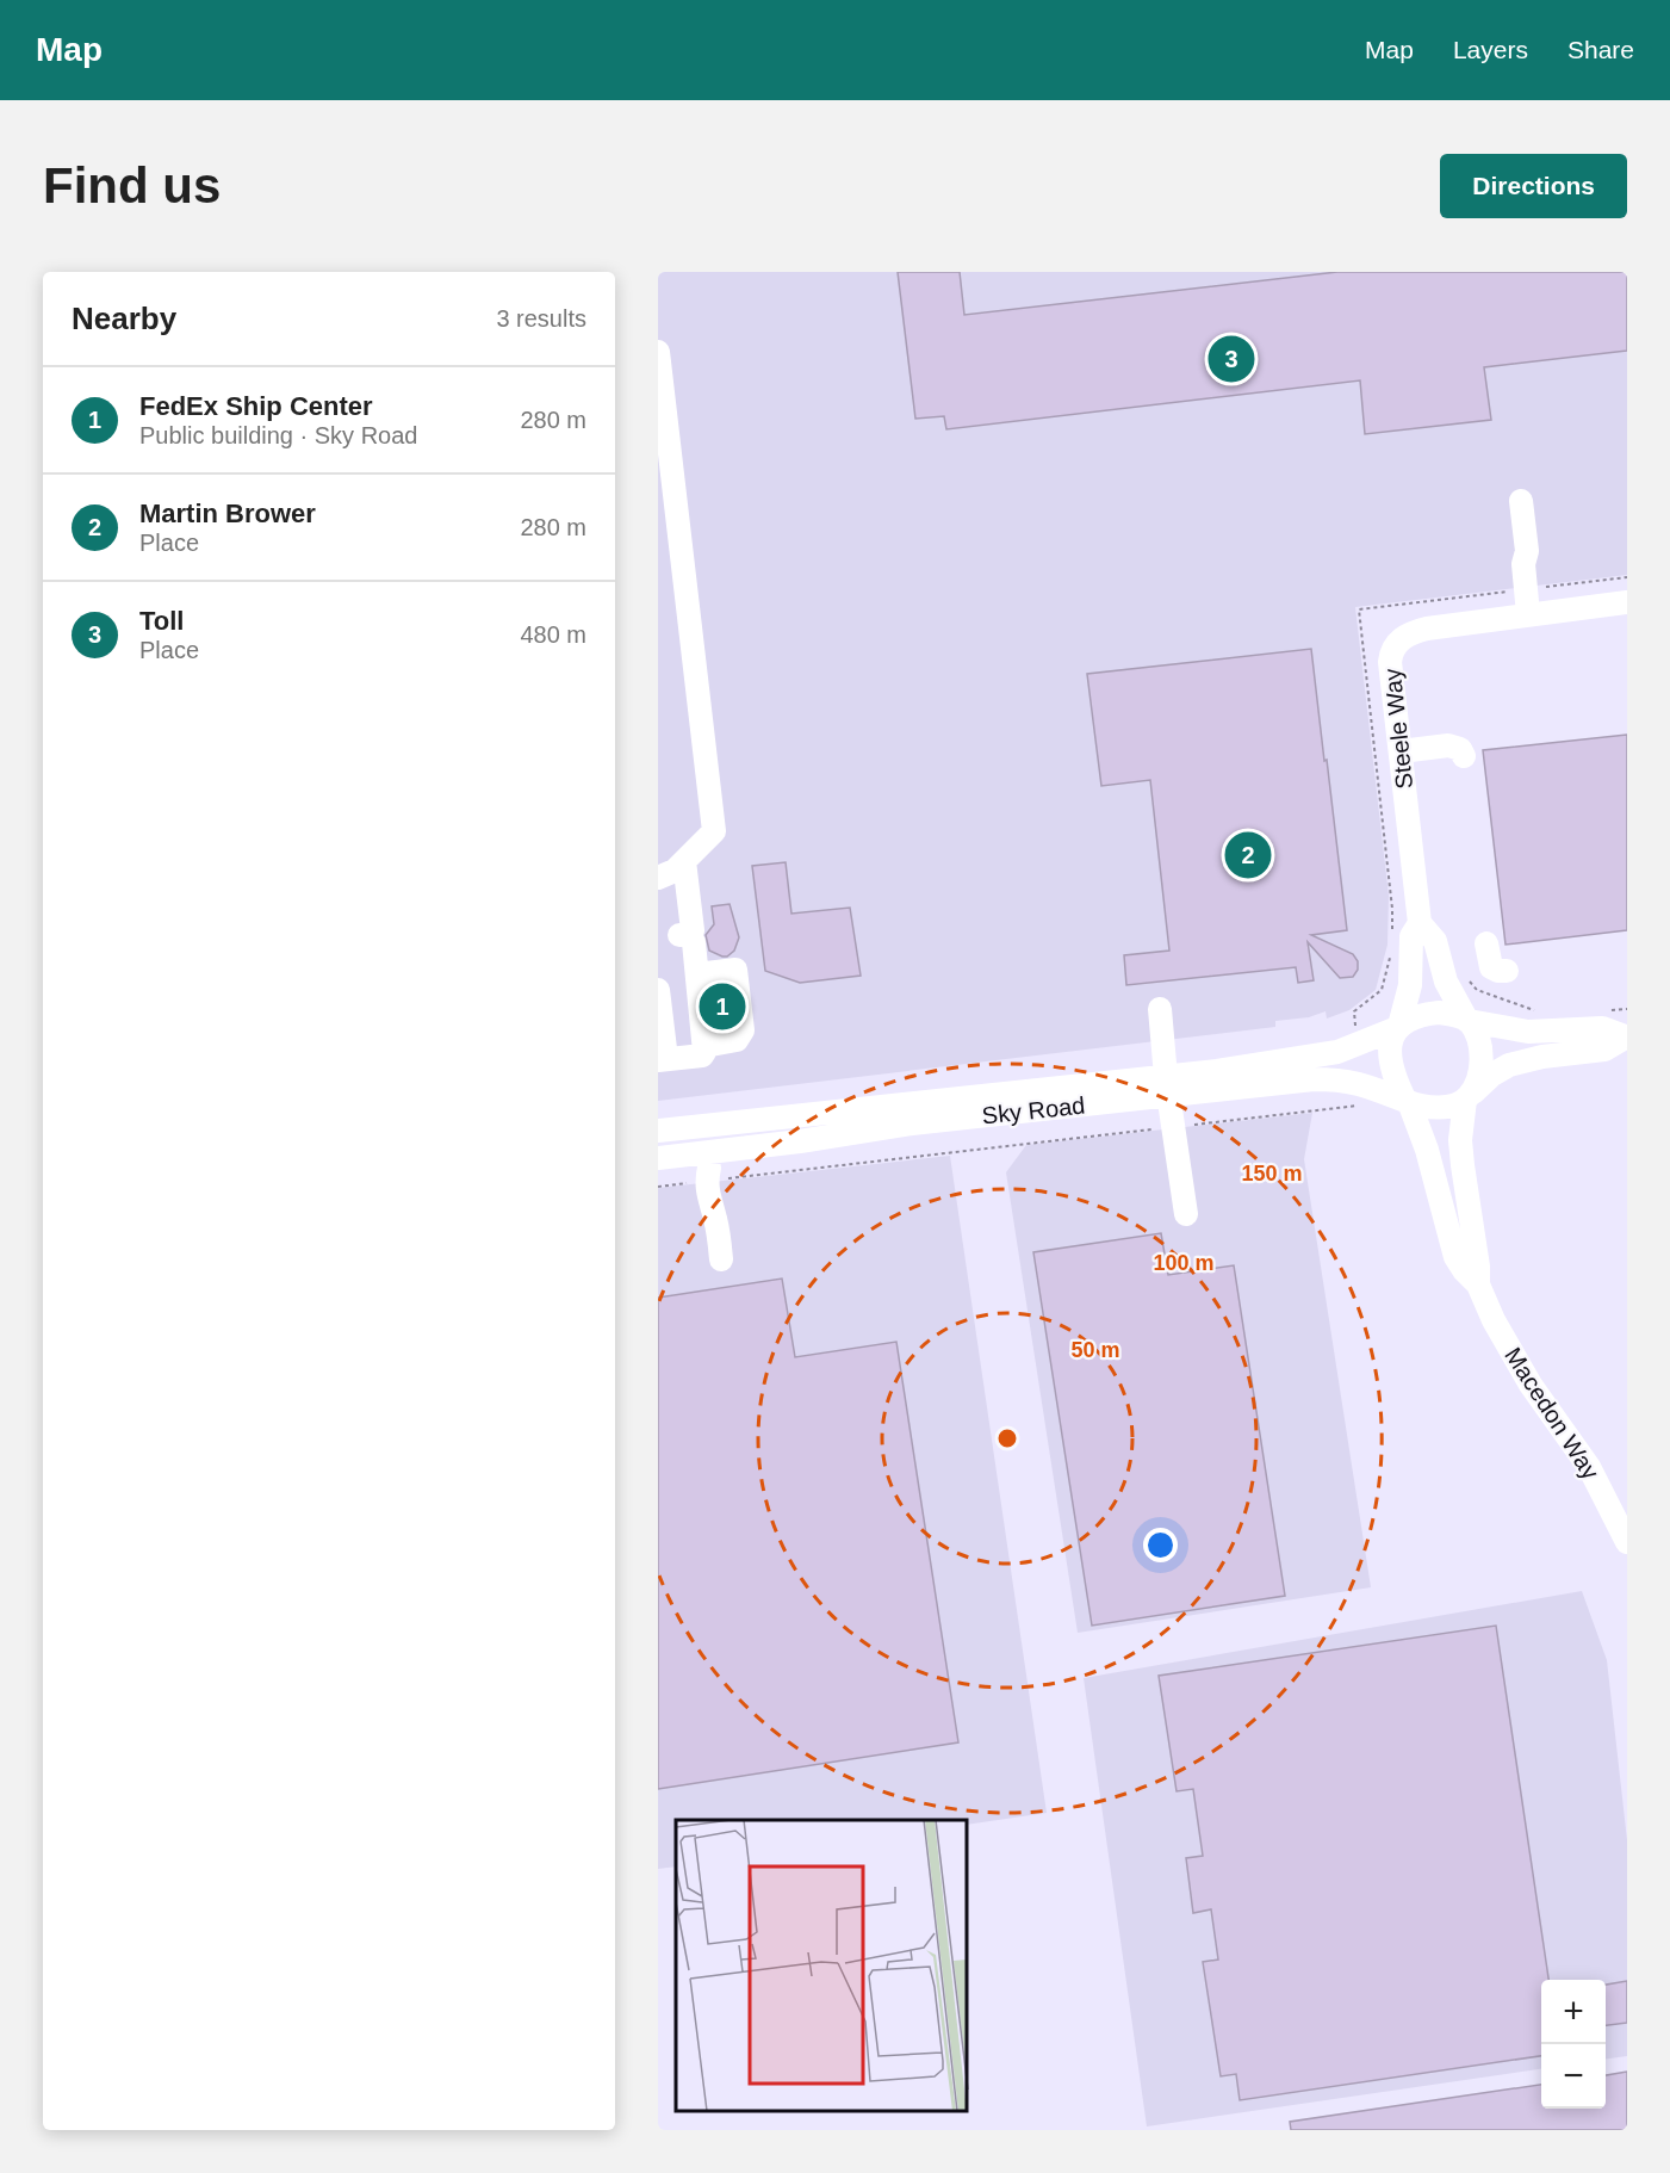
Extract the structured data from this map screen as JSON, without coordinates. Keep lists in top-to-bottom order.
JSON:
{
  "streets": {
    "street": ["Steele Way", "Sky Road", "Macedon Way"]
  },
  "crossings": [
    ["Steele Way", "Sky Road"],
    ["Steele Way", "Macedon Way"],
    ["Sky Road", "Macedon Way"]
  ],
  "page": {
    "header": "Map",
    "nav": ["Map", "Layers", "Share"],
    "buttons": "Directions",
    "title": "Find us",
    "heading": ["Nearby", "3 results"],
    "pins": ["3", "2", "1"],
    "list": [
      {
        "mark": "1",
        "name": "FedEx Ship Center",
        "note": "Public building · Sky Road",
        "value": "280 m"
      },
      {
        "mark": "2",
        "name": "Martin Brower",
        "note": "Place",
        "value": "280 m"
      },
      {
        "mark": "3",
        "name": "Toll",
        "note": "Place",
        "value": "480 m"
      }
    ],
    "map_buttons": ["+", "−"]
  },
  "rings": ["150 m", "100 m", "50 m"]
}
